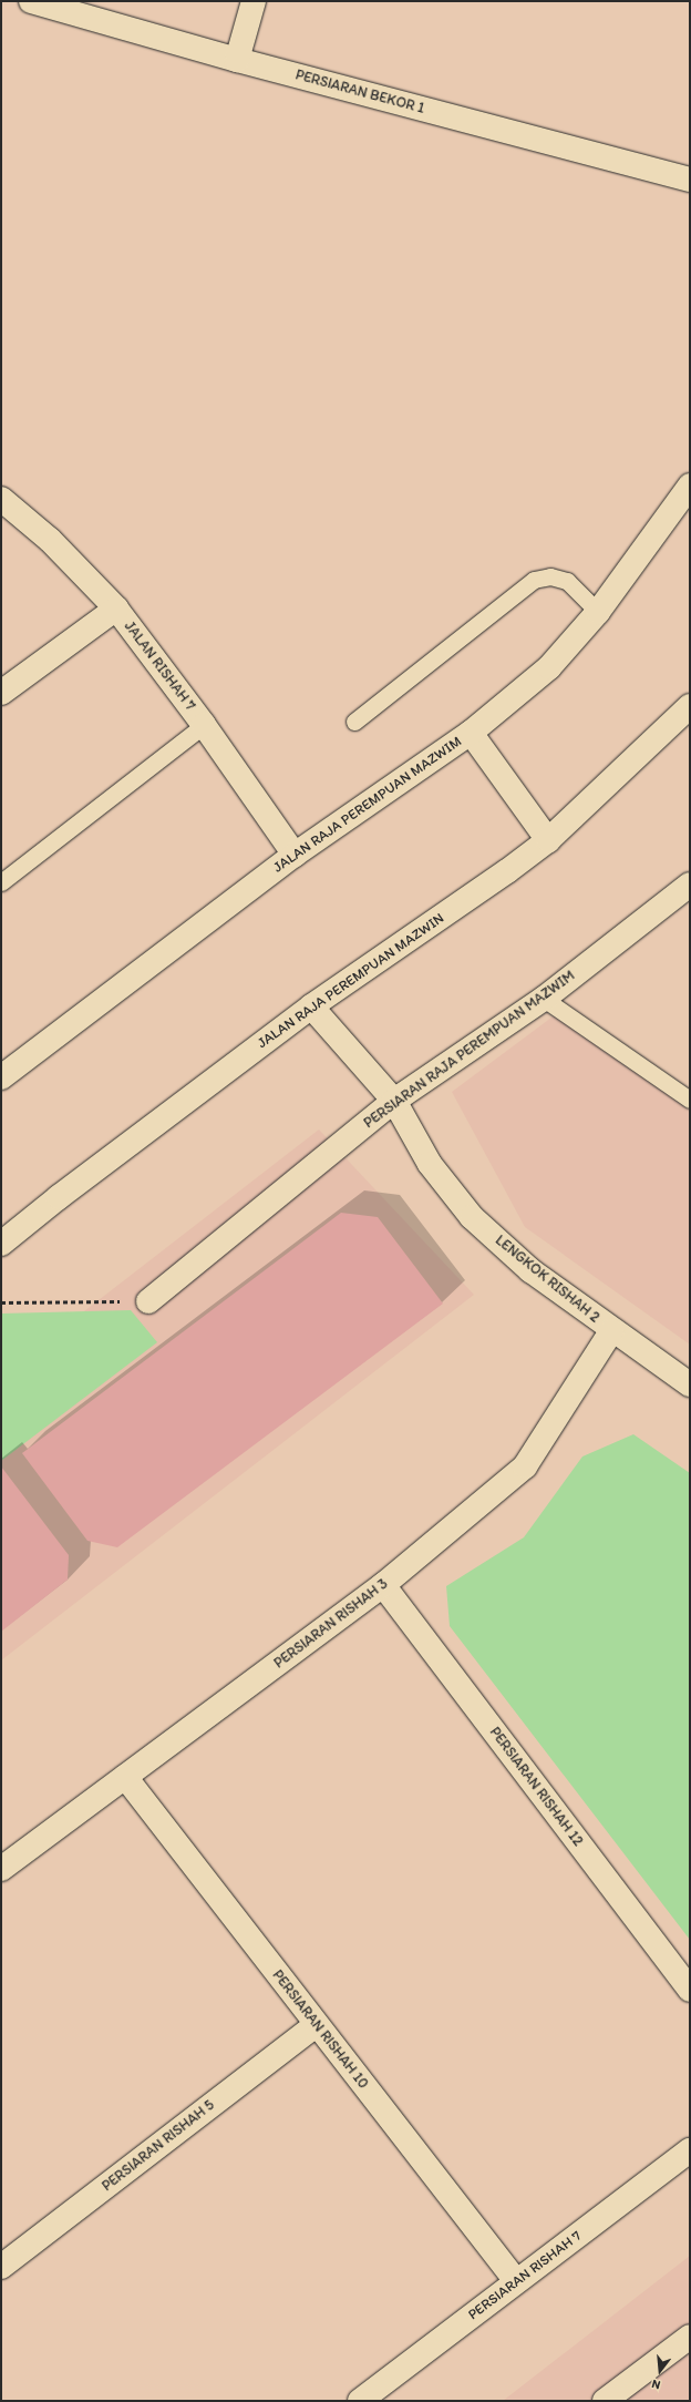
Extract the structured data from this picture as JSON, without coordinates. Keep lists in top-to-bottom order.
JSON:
{
  "streets": {
    "street": [
      "PERSIARAN BEKOR 1",
      "JALAN RISHAH 7",
      "JALAN RAJA PEREMPUAN MAZWIM",
      "JALAN RAJA PEREMPUAN MAZWIN",
      "PERSIARAN RAJA PEREMPUAN MAZWIM",
      "LENGKOK RISHAH 2",
      "PERSIARAN RISHAH 3",
      "PERSIARAN RISHAH 12",
      "PERSIARAN RISHAH 10",
      "PERSIARAN RISHAH 5",
      "PERSIARAN RISHAH 7"
    ]
  },
  "crossings": [
    ["JALAN RISHAH 7", "JALAN RAJA PEREMPUAN MAZWIM"],
    ["JALAN RAJA PEREMPUAN MAZWIN", "LENGKOK RISHAH 2"],
    ["PERSIARAN RAJA PEREMPUAN MAZWIM", "LENGKOK RISHAH 2"],
    ["LENGKOK RISHAH 2", "PERSIARAN RISHAH 3"],
    ["PERSIARAN RISHAH 3", "PERSIARAN RISHAH 12"],
    ["PERSIARAN RISHAH 3", "PERSIARAN RISHAH 10"],
    ["PERSIARAN RISHAH 10", "PERSIARAN RISHAH 5"],
    ["PERSIARAN RISHAH 10", "PERSIARAN RISHAH 7"]
  ],
  "north": "bottom"
}
